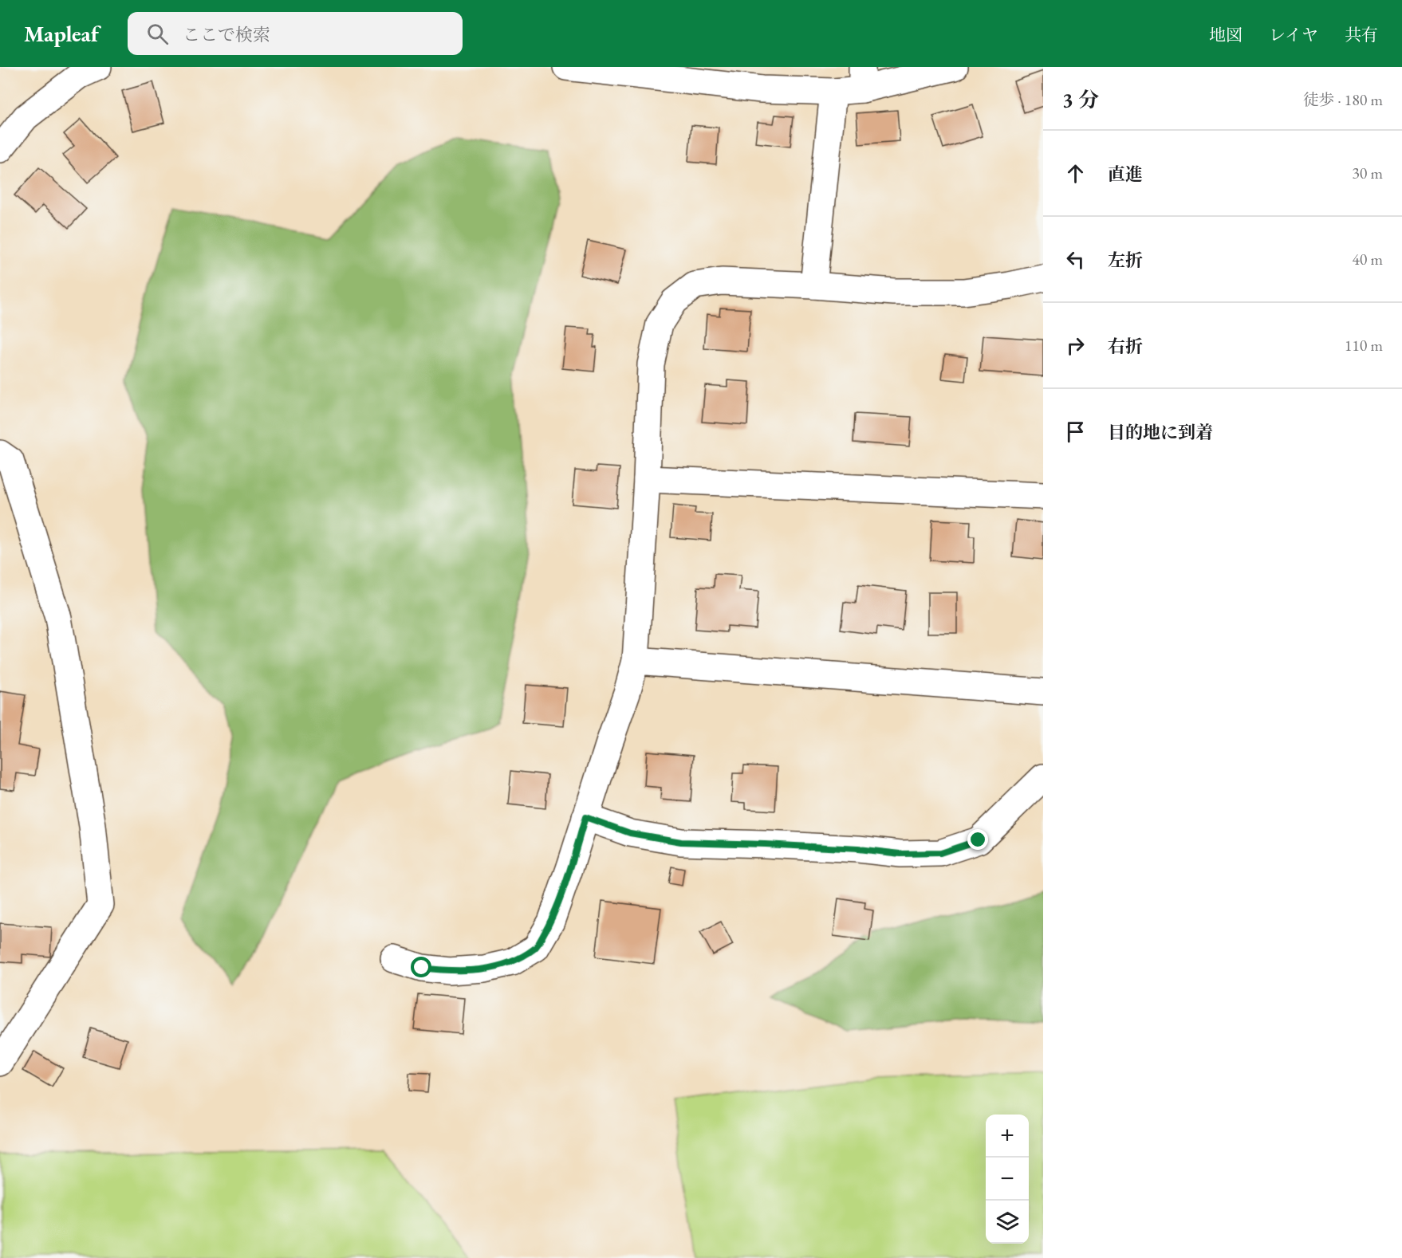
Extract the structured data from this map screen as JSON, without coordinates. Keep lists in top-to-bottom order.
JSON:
{
  "page": {
    "header": "Mapleaf",
    "search": "ここで検索",
    "nav": ["地図", "レイヤ", "共有"],
    "heading": ["3 分", "徒歩 · 180 m"],
    "list": [
      ["直進", "30 m"],
      ["左折", "40 m"],
      ["右折", "110 m"],
      "目的地に到着"
    ],
    "map_buttons": ["+", "−"]
  }
}
